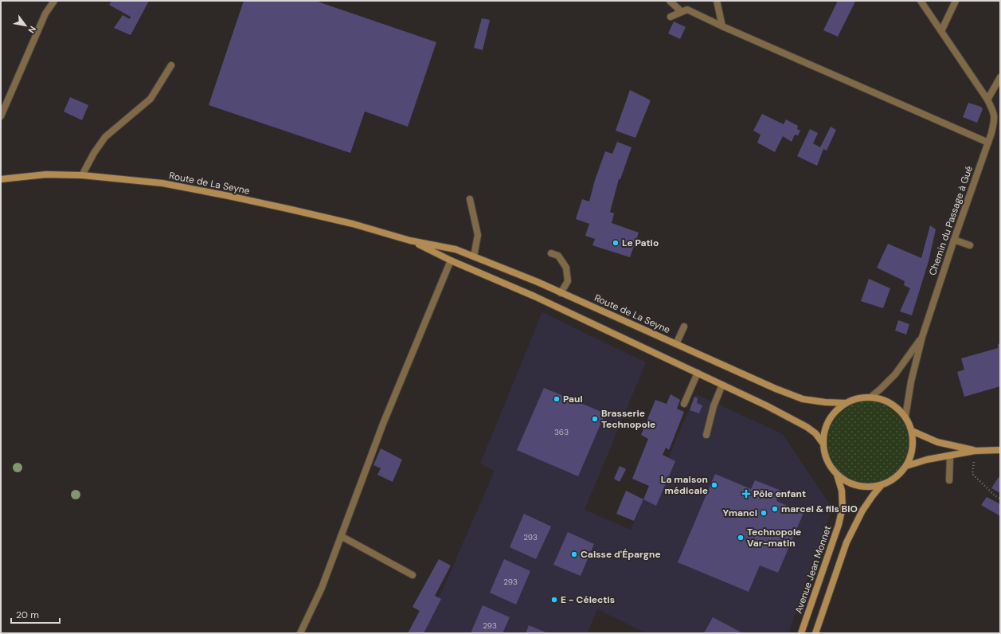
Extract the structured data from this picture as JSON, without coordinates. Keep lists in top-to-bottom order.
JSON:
{
  "streets": {
    "main road": ["Route de La Seyne", "Avenue Jean Monnet"],
    "street": ["Chemin du Passage à Gué"]
  },
  "crossings": [
    ["Route de La Seyne", "Chemin du Passage à Gué"],
    ["Route de La Seyne", "Avenue Jean Monnet"],
    ["Chemin du Passage à Gué", "Avenue Jean Monnet"]
  ],
  "places": {
    "other": [
      "Le Patio",
      "Paul",
      "Brasserie Technopole",
      "La maison médicale",
      "marcel & fils BIO",
      "Ymanci",
      "Technopole Var-matin",
      "Caisse d'Épargne",
      "E - Célectis"
    ],
    "health": ["Pôle enfant"]
  },
  "house_numbers": [
    "363",
    "293",
    "293",
    "293"
  ],
  "scale_bar": "20 m",
  "north": "bottom right"
}
